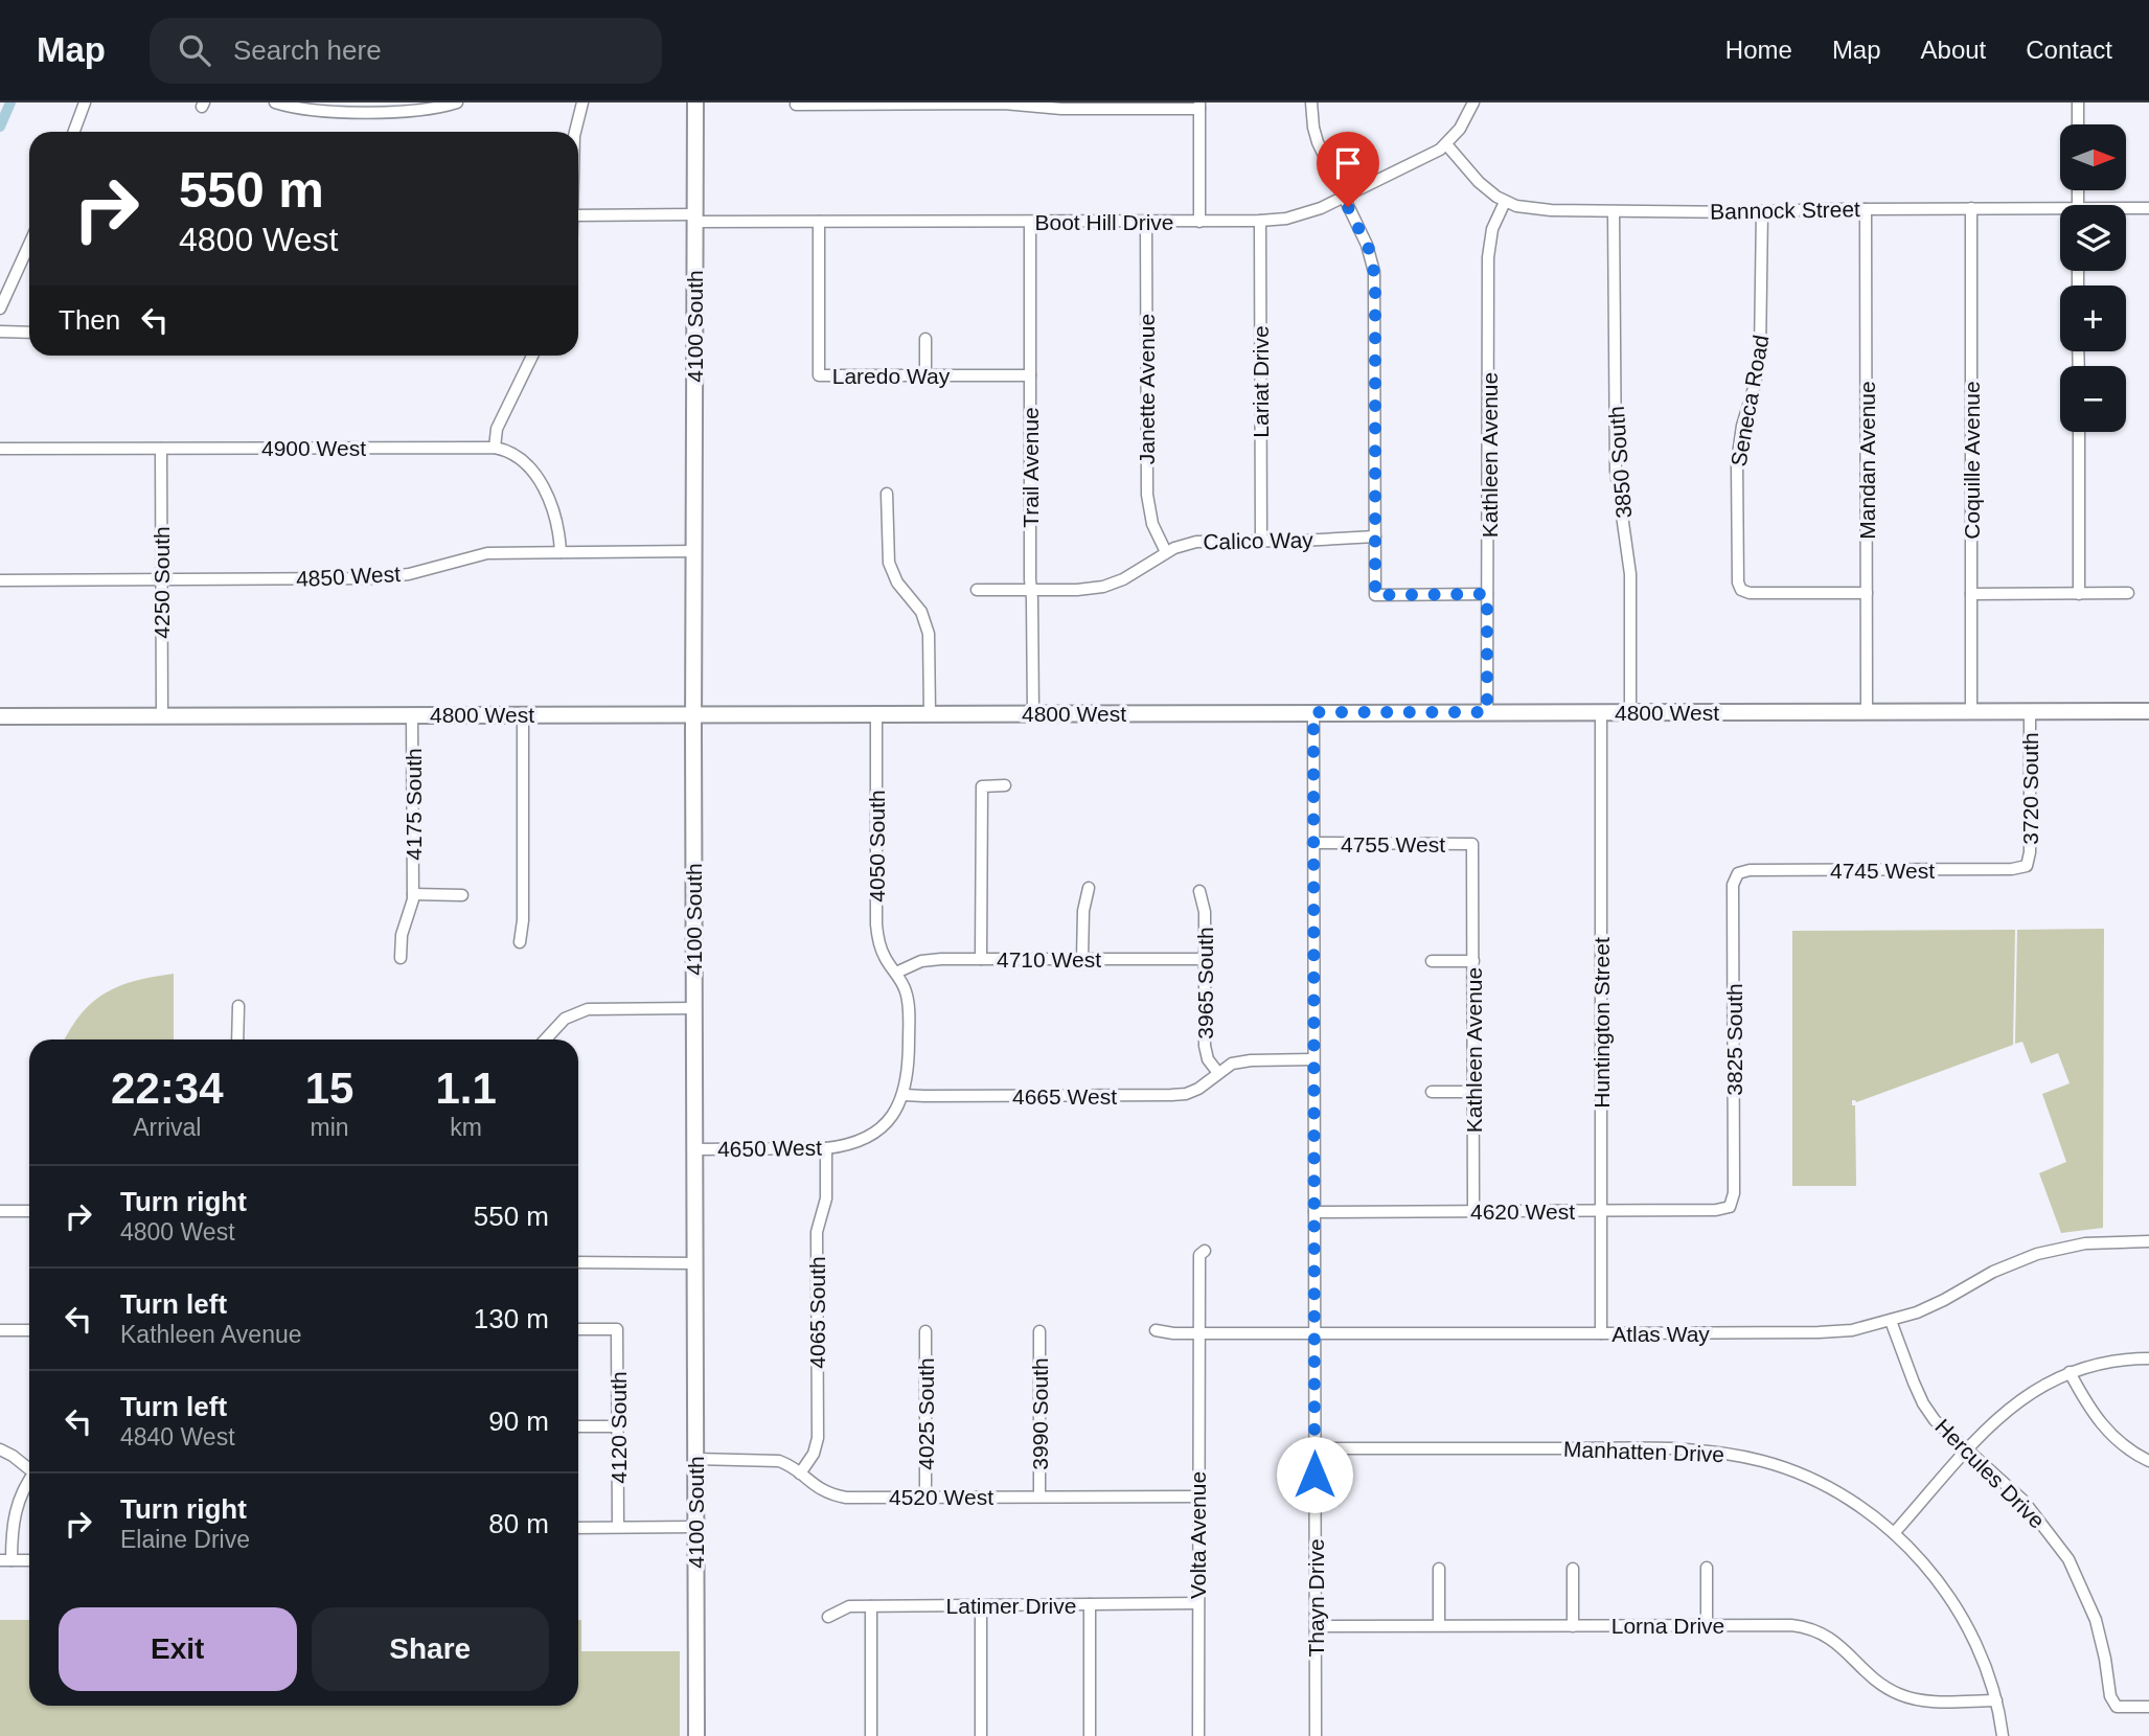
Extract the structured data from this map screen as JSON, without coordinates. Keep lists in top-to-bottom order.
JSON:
{
  "streets": {
    "main road": ["4100 South", "4800 West"],
    "street": [
      "Bannock Street",
      "Boot Hill Drive",
      "Laredo Way",
      "Lariat Drive",
      "Janette Avenue",
      "Seneca Road",
      "4900 West",
      "Kathleen Avenue",
      "Mandan Avenue",
      "Coquille Avenue",
      "3850 South",
      "Trail Avenue",
      "Calico Way",
      "4850 West",
      "4250 South",
      "3720 South",
      "4175 South",
      "4755 West",
      "4050 South",
      "4745 West",
      "4710 West",
      "3965 South",
      "Huntington Street",
      "3825 South",
      "4665 West",
      "4650 West",
      "4620 West",
      "4065 South",
      "Atlas Way",
      "4025 South",
      "3990 South",
      "4120 South",
      "Manhatten Drive",
      "Hercules Drive",
      "4520 West",
      "Volta Avenue",
      "Thayn Drive",
      "Latimer Drive",
      "Lorna Drive"
    ]
  },
  "crossings": [
    ["Bannock Street", "Boot Hill Drive"],
    ["Bannock Street", "Seneca Road"],
    ["Bannock Street", "Kathleen Avenue"],
    ["Bannock Street", "Mandan Avenue"],
    ["Bannock Street", "Coquille Avenue"],
    ["Bannock Street", "3850 South"],
    ["Boot Hill Drive", "4100 South"],
    ["Boot Hill Drive", "Laredo Way"],
    ["Boot Hill Drive", "Lariat Drive"],
    ["Boot Hill Drive", "Janette Avenue"],
    ["Boot Hill Drive", "Trail Avenue"],
    ["4100 South", "4850 West"],
    ["4100 South", "4800 West"],
    ["4100 South", "4650 West"],
    ["4100 South", "4520 West"],
    ["Laredo Way", "Trail Avenue"],
    ["Lariat Drive", "Calico Way"],
    ["Janette Avenue", "Calico Way"],
    ["Seneca Road", "Mandan Avenue"],
    ["4900 West", "4850 West"],
    ["4900 West", "4250 South"],
    ["Kathleen Avenue", "4800 West"],
    ["Kathleen Avenue", "4755 West"],
    ["Kathleen Avenue", "4620 West"],
    ["Mandan Avenue", "4800 West"],
    ["Coquille Avenue", "4800 West"],
    ["3850 South", "4800 West"],
    ["Trail Avenue", "Calico Way"],
    ["Trail Avenue", "4800 West"],
    ["4850 West", "4250 South"],
    ["4250 South", "4800 West"],
    ["4800 West", "3720 South"],
    ["4800 West", "4175 South"],
    ["4800 West", "4050 South"],
    ["4800 West", "Huntington Street"],
    ["4800 West", "Thayn Drive"],
    ["3720 South", "4745 West"],
    ["4755 West", "Thayn Drive"],
    ["4050 South", "4710 West"],
    ["4050 South", "4665 West"],
    ["4050 South", "4650 West"],
    ["4745 West", "3825 South"],
    ["4710 West", "3965 South"],
    ["3965 South", "4665 West"],
    ["Huntington Street", "4620 West"],
    ["Huntington Street", "Atlas Way"],
    ["3825 South", "4620 West"],
    ["4665 West", "4650 West"],
    ["4665 West", "Thayn Drive"],
    ["4650 West", "4065 South"],
    ["4620 West", "Thayn Drive"],
    ["4065 South", "4520 West"],
    ["Atlas Way", "Hercules Drive"],
    ["Atlas Way", "Volta Avenue"],
    ["Atlas Way", "Thayn Drive"],
    ["4025 South", "4520 West"],
    ["3990 South", "4520 West"],
    ["Manhatten Drive", "Thayn Drive"],
    ["Manhatten Drive", "Lorna Drive"],
    ["4520 West", "Volta Avenue"],
    ["Volta Avenue", "Latimer Drive"],
    ["Thayn Drive", "Lorna Drive"]
  ],
  "north": "right",
  "page": {
    "header": "Map",
    "search": "Search here",
    "nav": [
      "Home",
      "Map",
      "About",
      "Contact"
    ],
    "map_buttons": ["+", "−"],
    "turn": ["550 m", "4800 West"],
    "then": "Then",
    "eta": [
      "22:34",
      "Arrival",
      "15",
      "min",
      "1.1",
      "km"
    ],
    "list": [
      {
        "name": "Turn right",
        "note": "4800 West",
        "value": "550 m"
      },
      {
        "name": "Turn left",
        "note": "Kathleen Avenue",
        "value": "130 m"
      },
      {
        "name": "Turn left",
        "note": "4840 West",
        "value": "90 m"
      },
      {
        "name": "Turn right",
        "note": "Elaine Drive",
        "value": "80 m"
      }
    ],
    "buttons": ["Exit", "Share"]
  }
}
